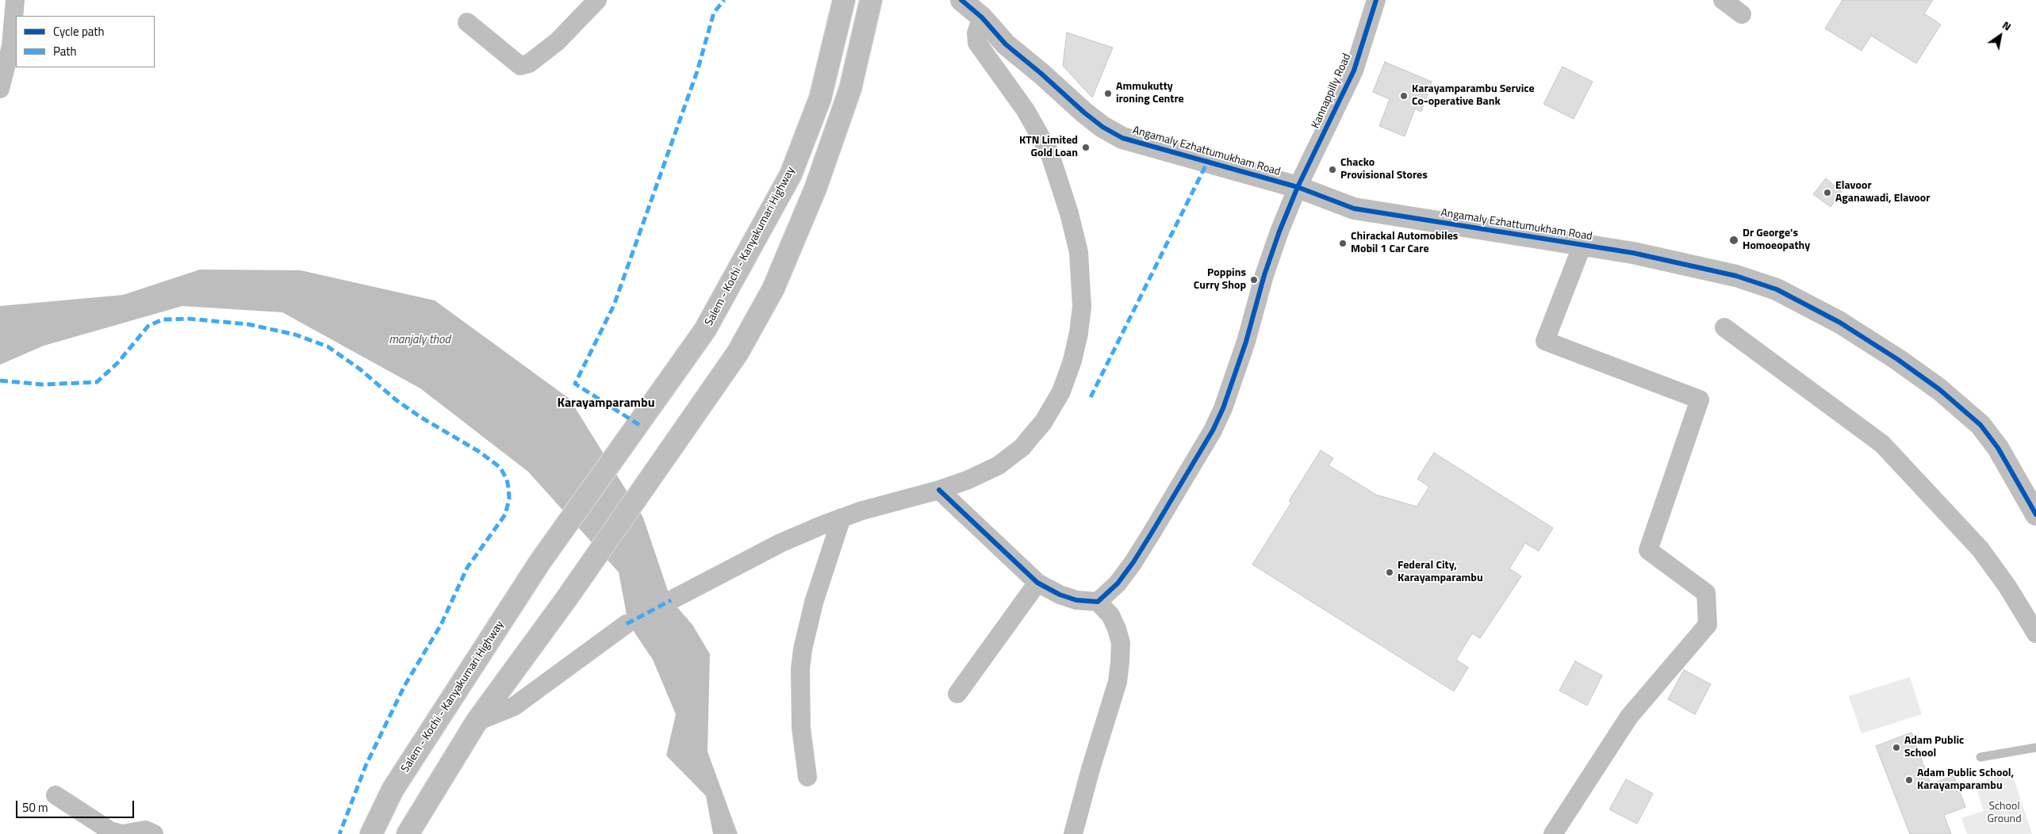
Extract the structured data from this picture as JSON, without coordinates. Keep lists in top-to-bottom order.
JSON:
{
  "streets": {
    "main road": ["Angamaly Ezhattumukham Road", "Salem - Kochi - Kanyakumari Highway"],
    "street": ["Kannappilly Road"]
  },
  "crossings": [
    ["Kannappilly Road", "Angamaly Ezhattumukham Road"]
  ],
  "districts": ["Karayamparambu"],
  "water": ["manjaly thod"],
  "parks": ["School Ground"],
  "places": [
    "Ammukutty ironing Centre",
    "Karayamparambu Service Co-operative Bank",
    "KTN Limited Gold Loan",
    "Chacko Provisional Stores",
    "Elavoor Aganawadi, Elavoor",
    "Dr George's Homoeopathy",
    "Chirackal Automobiles Mobil 1 Car Care",
    "Poppins Curry Shop",
    "Federal City, Karayamparambu",
    "Adam Public School",
    "Adam Public School, Karayamparambu"
  ],
  "legend": ["Cycle path", "Path"],
  "scale_bar": "50 m",
  "north": "top right"
}
